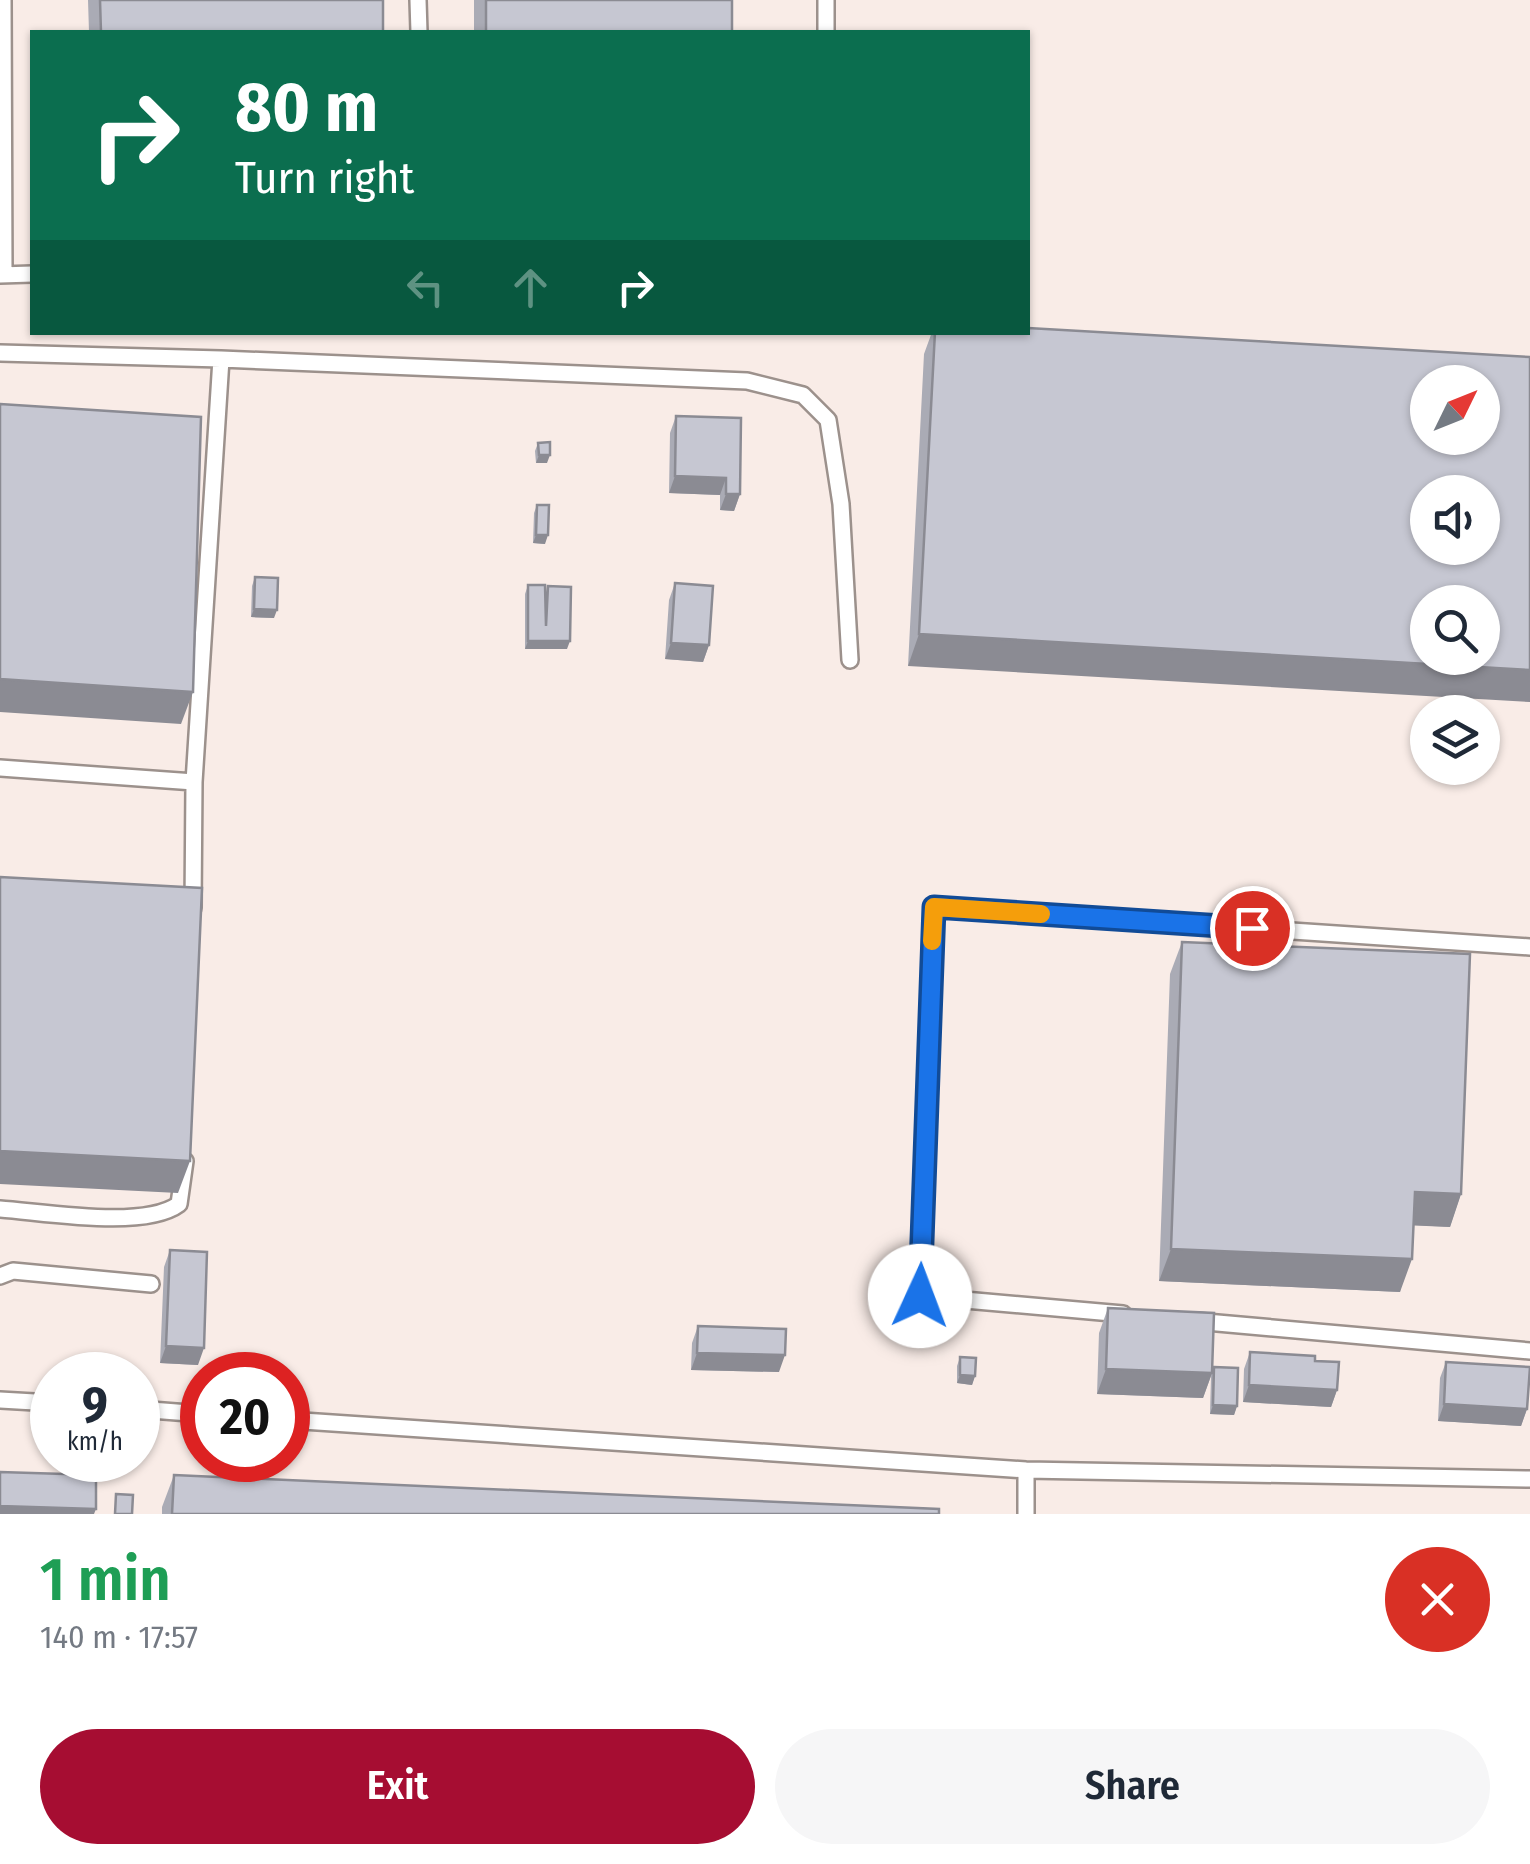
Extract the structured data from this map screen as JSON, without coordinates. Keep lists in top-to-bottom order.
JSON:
{
  "north": "top right",
  "page": {
    "turn": ["80 m", "Turn right"],
    "speed": "9 km/h",
    "limit": "20",
    "heading": ["1 min", "140 m · 17:57"],
    "buttons": ["Exit", "Share"]
  }
}
